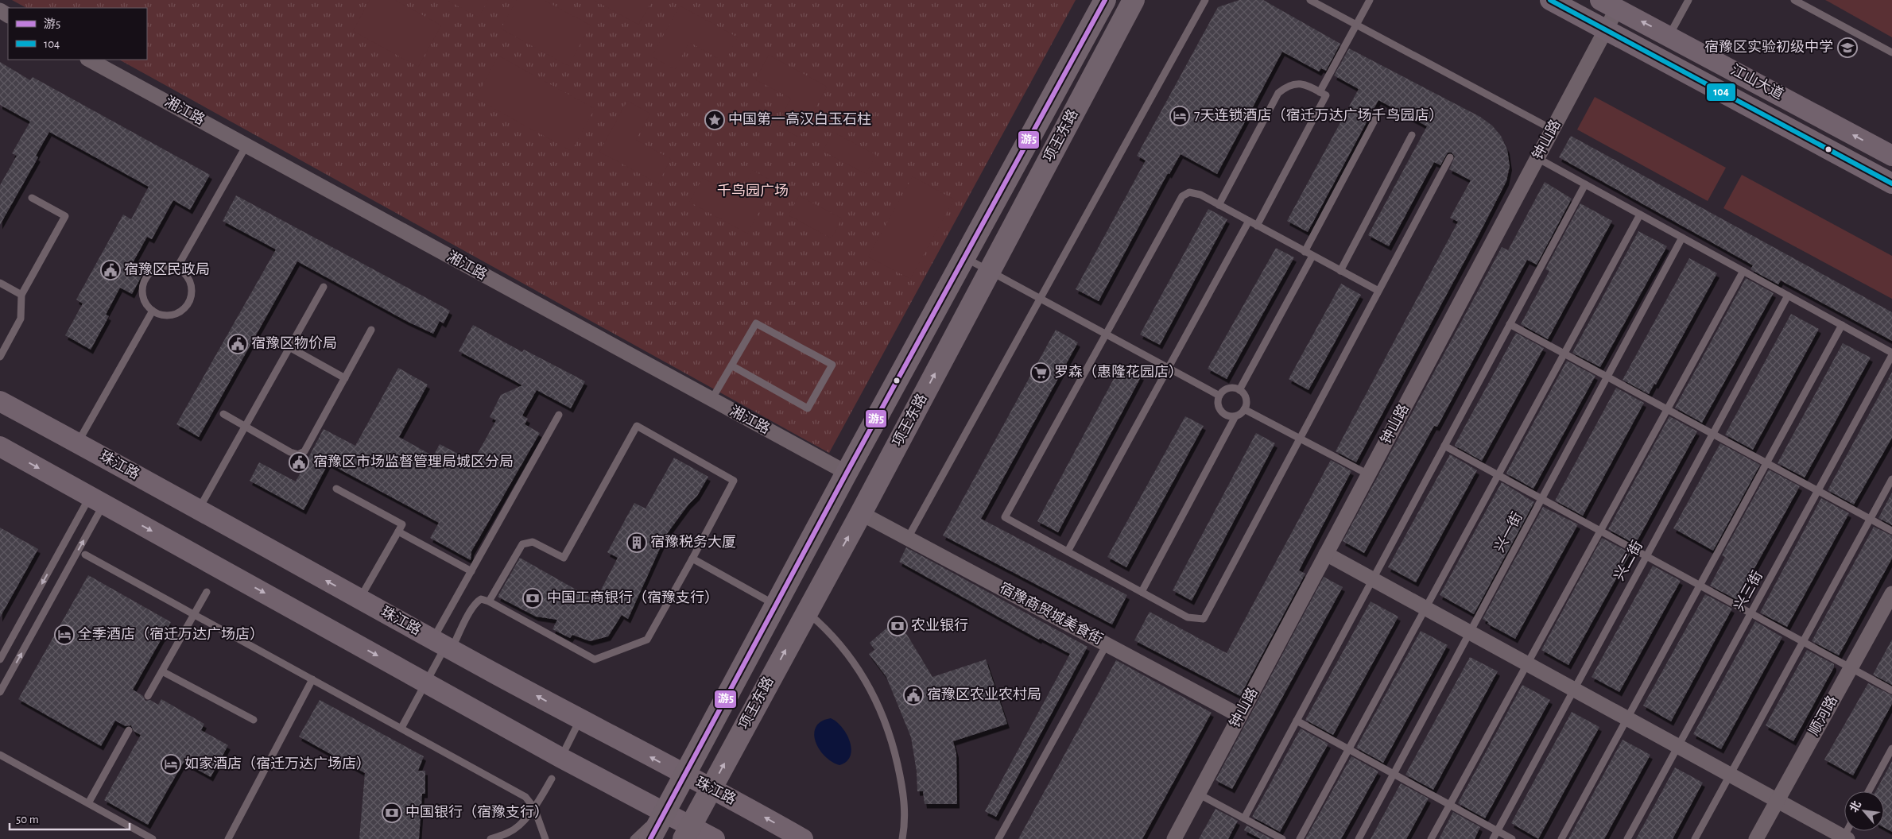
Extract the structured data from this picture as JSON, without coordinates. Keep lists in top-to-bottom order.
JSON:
{
  "streets": {
    "main road": ["项王东路"],
    "street": [
      "江山大道",
      "湘江路",
      "钟山路",
      "珠江路",
      "宿豫商贸城美食街",
      "顺河路"
    ],
    "lane": ["兴一街", "兴二街", "兴三街"]
  },
  "crossings": [
    ["江山大道", "钟山路"],
    ["湘江路", "项王东路"],
    ["项王东路", "珠江路"],
    ["项王东路", "宿豫商贸城美食街"],
    ["钟山路", "宿豫商贸城美食街"]
  ],
  "parks": ["千鸟园广场"],
  "places": {
    "school or university": ["宿豫区实验初级中学"],
    "hotel": ["7天连锁酒店（宿迁万达广场千鸟园店）", "全季酒店（宿迁万达广场店）", "如家酒店（宿迁万达广场店）"],
    "place": ["中国第一高汉白玉石柱"],
    "public building": [
      "宿豫区民政局",
      "宿豫区物价局",
      "宿豫区市场监督管理局城区分局",
      "宿豫区农业农村局"
    ],
    "supermarket": ["罗森（惠隆花园店）"],
    "building": ["宿豫税务大厦"],
    "bank": ["中国工商银行（宿豫支行）", "农业银行", "中国银行（宿豫支行）"]
  },
  "lines": ["transit line 游5", "transit line 104"],
  "legend": ["游5", "104"],
  "scale_bar": "50 m",
  "north": "top left"
}
